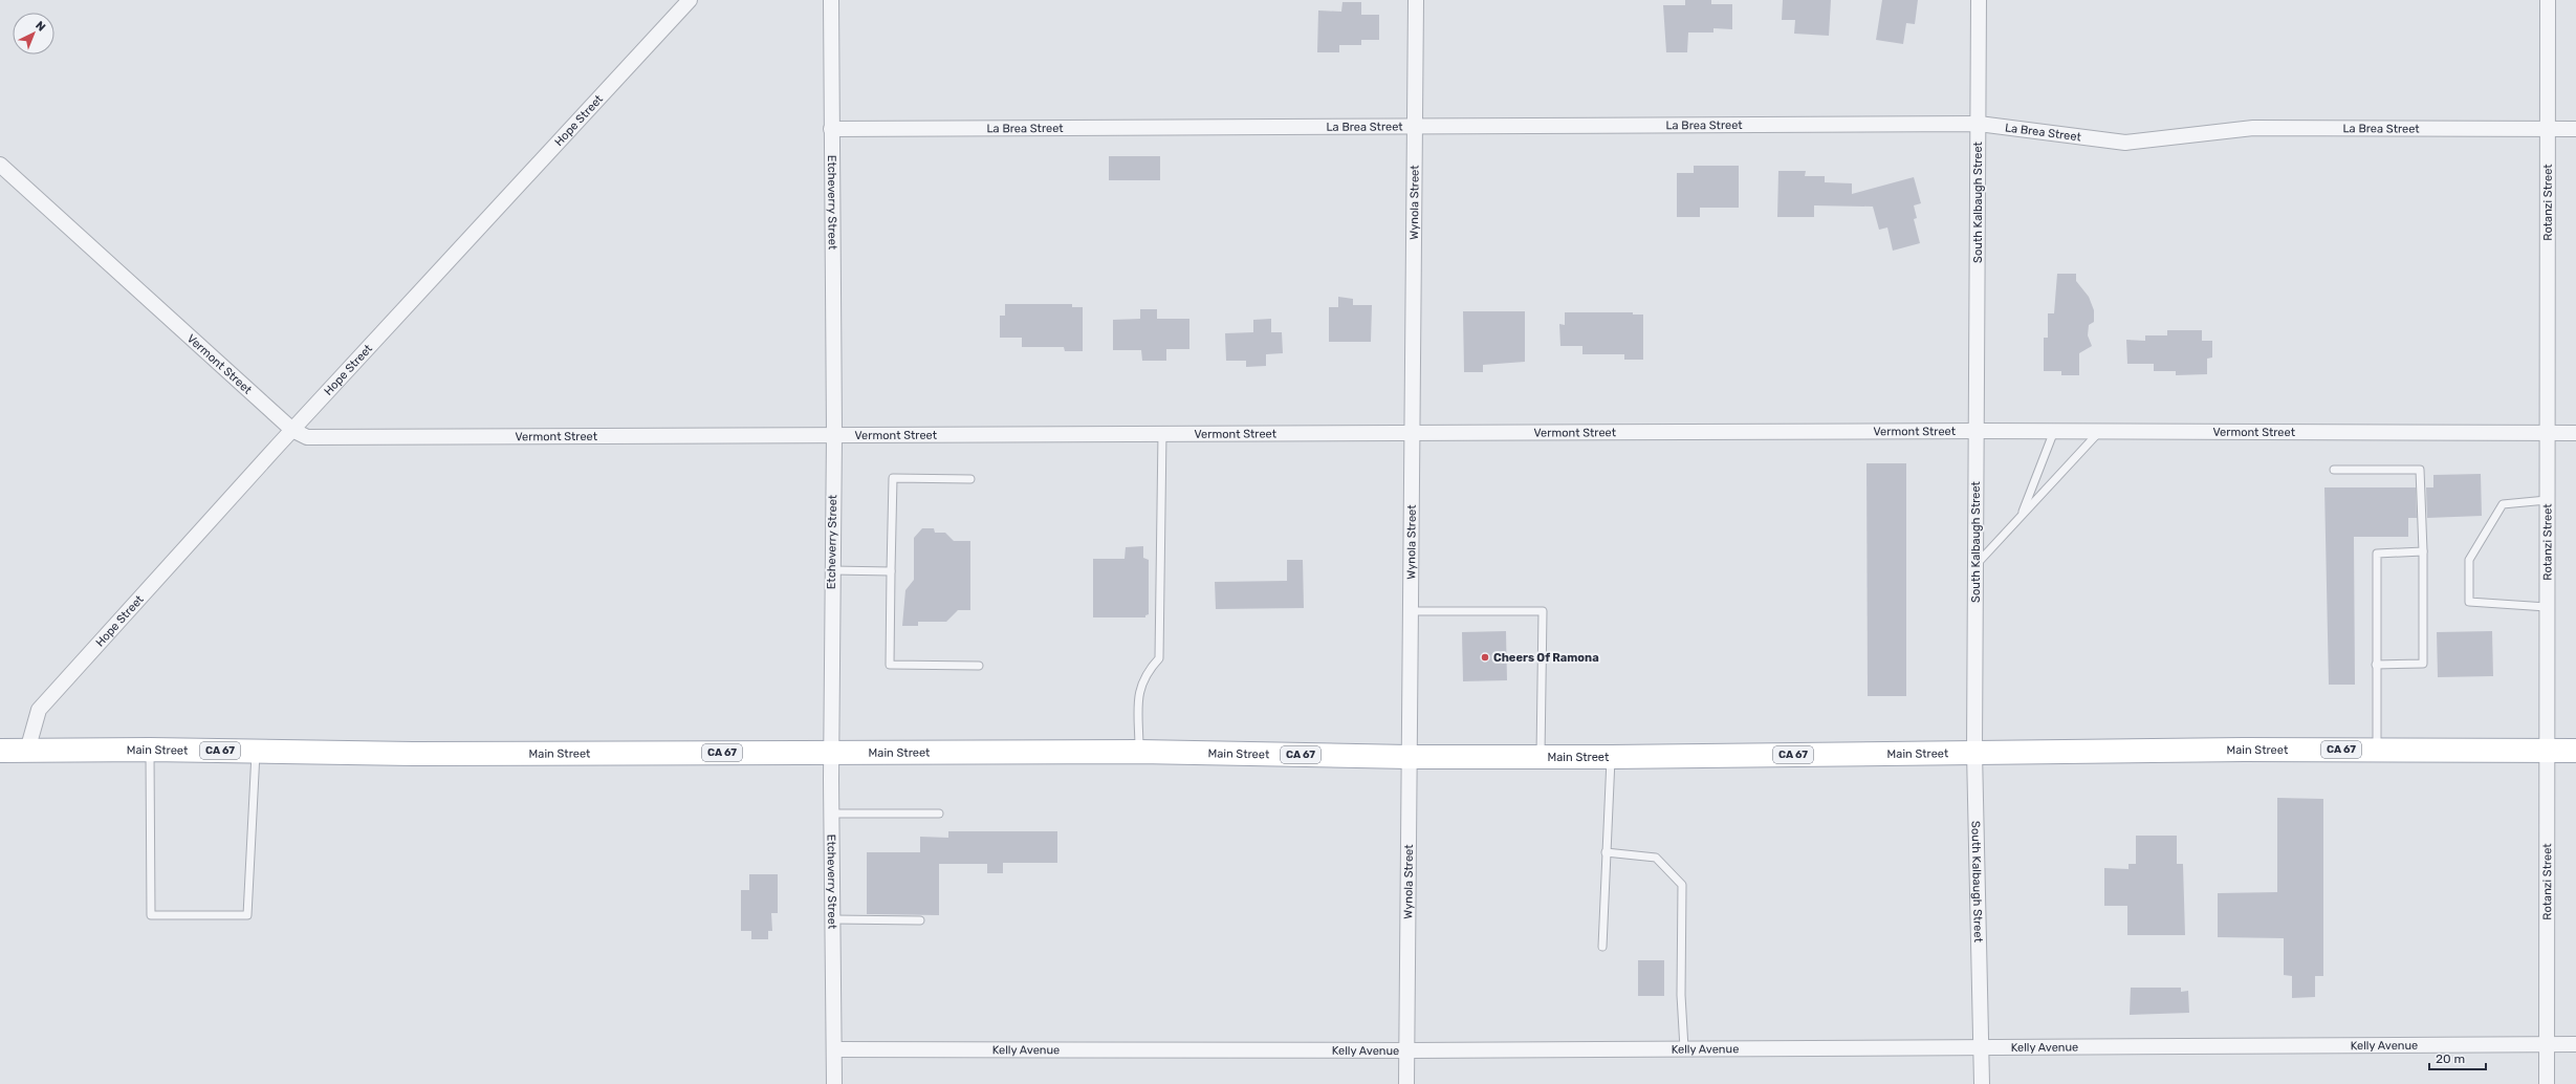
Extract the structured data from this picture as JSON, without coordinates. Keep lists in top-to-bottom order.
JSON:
{
  "streets": {
    "main road": ["Main Street", "CA 67"],
    "street": [
      "Hope Street",
      "La Brea Street",
      "Etcheverry Street",
      "Wynola Street",
      "South Kalbaugh Street",
      "Rotanzi Street",
      "Vermont Street",
      "Kelly Avenue"
    ]
  },
  "crossings": [
    ["Hope Street", "Vermont Street"],
    ["Hope Street", "Main Street"],
    ["Hope Street", "CA 67"],
    ["La Brea Street", "Etcheverry Street"],
    ["La Brea Street", "Wynola Street"],
    ["La Brea Street", "South Kalbaugh Street"],
    ["La Brea Street", "Rotanzi Street"],
    ["Etcheverry Street", "Vermont Street"],
    ["Etcheverry Street", "Main Street"],
    ["Etcheverry Street", "Kelly Avenue"],
    ["Wynola Street", "Vermont Street"],
    ["Wynola Street", "Main Street"],
    ["Wynola Street", "Kelly Avenue"],
    ["South Kalbaugh Street", "Vermont Street"],
    ["South Kalbaugh Street", "Main Street"],
    ["South Kalbaugh Street", "Kelly Avenue"],
    ["Rotanzi Street", "Vermont Street"],
    ["Rotanzi Street", "Main Street"],
    ["Rotanzi Street", "Kelly Avenue"],
    ["Main Street", "CA 67"]
  ],
  "places": ["Cheers Of Ramona"],
  "scale_bar": "20 m",
  "north": "top right"
}
